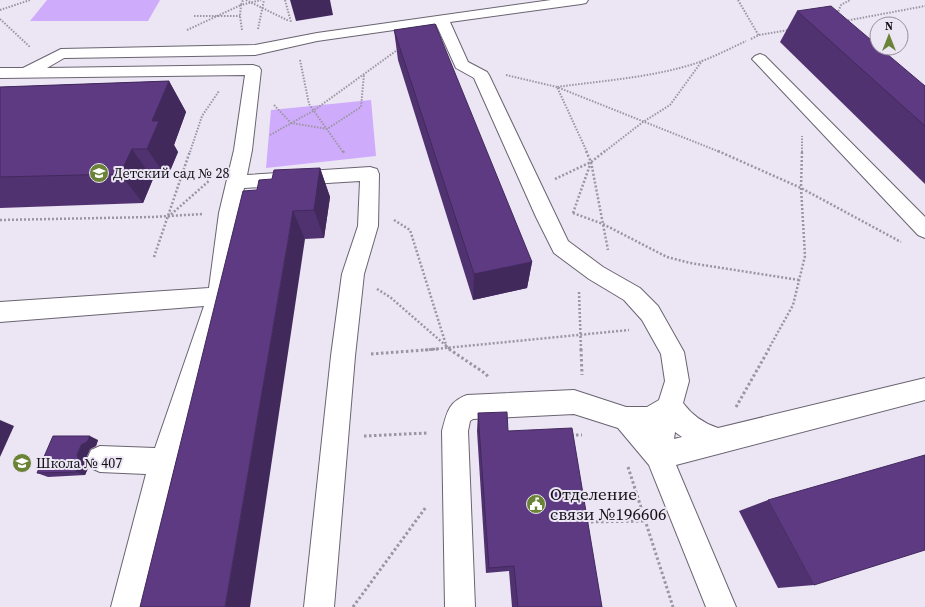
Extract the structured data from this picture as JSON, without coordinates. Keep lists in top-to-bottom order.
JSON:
{
  "places": {
    "school or university": ["Детский сад № 28", "Школа № 407"],
    "public building": ["Отделение связи №196606"]
  },
  "north": "top"
}
